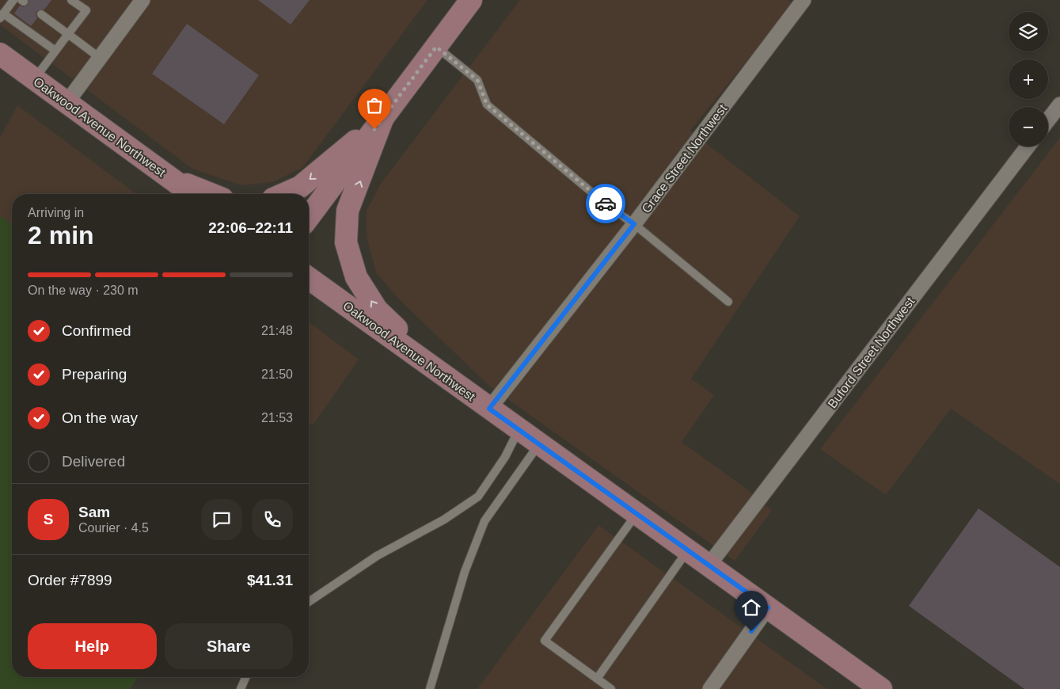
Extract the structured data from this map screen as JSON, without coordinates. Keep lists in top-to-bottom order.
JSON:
{
  "streets": {
    "street": ["Oakwood Avenue Northwest", "Grace Street Northwest", "Buford Street Northwest"]
  },
  "crossings": [
    ["Oakwood Avenue Northwest", "Grace Street Northwest"],
    ["Oakwood Avenue Northwest", "Buford Street Northwest"]
  ],
  "page": {
    "map_buttons": ["+", "−"],
    "heading": ["2 min", "Arriving in", "22:06–22:11"],
    "panel": [
      "Sam",
      "Courier · 4.5",
      "Order #7899",
      "$41.31"
    ],
    "bar": "On the way · 230 m",
    "list": [
      ["Confirmed", "21:48"],
      ["Preparing", "21:50"],
      ["On the way", "21:53"],
      "Delivered"
    ],
    "round": "S",
    "buttons": ["Help", "Share"]
  }
}
